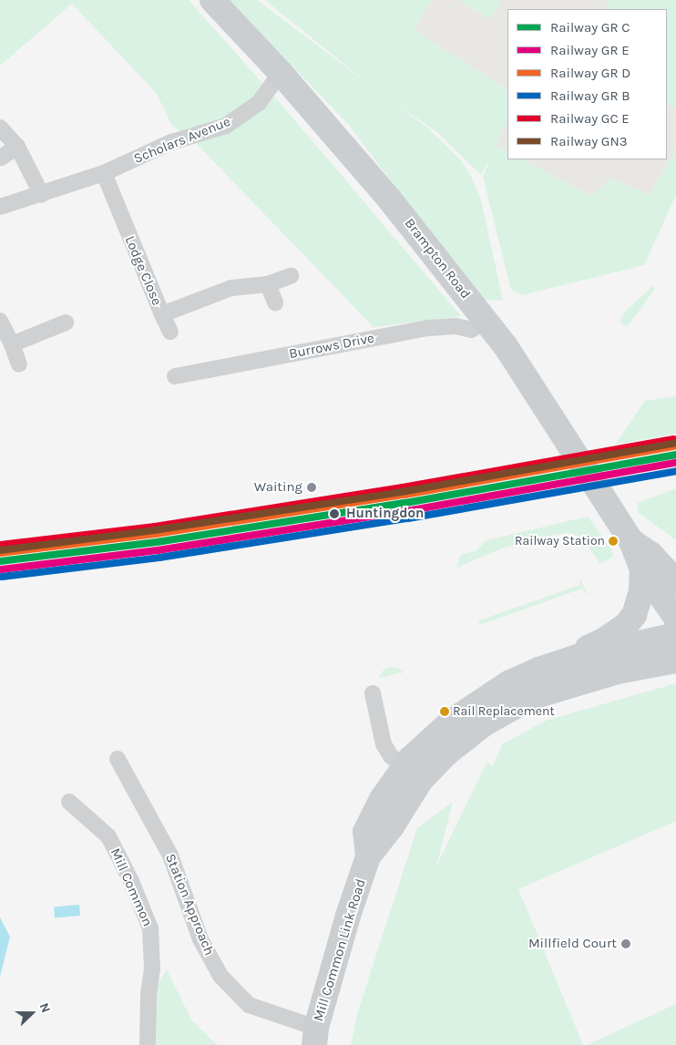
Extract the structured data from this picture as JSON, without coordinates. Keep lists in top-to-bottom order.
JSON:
{
  "streets": {
    "main road": ["Brampton Road", "Mill Common Link Road"],
    "street": [
      "Scholars Avenue",
      "Lodge Close",
      "Burrows Drive",
      "Mill Common",
      "Station Approach"
    ]
  },
  "crossings": [
    ["Scholars Avenue", "Brampton Road"],
    ["Scholars Avenue", "Lodge Close"],
    ["Brampton Road", "Burrows Drive"],
    ["Station Approach", "Mill Common Link Road"]
  ],
  "places": [
    "Waiting",
    "Huntingdon",
    "Railway Station",
    "Rail Replacement",
    "Millfield Court"
  ],
  "lines": ["rail line GN3"],
  "legend": [
    "Railway GR C",
    "Railway GR E",
    "Railway GR D",
    "Railway GR B",
    "Railway GC E",
    "Railway GN3"
  ],
  "north": "right"
}
